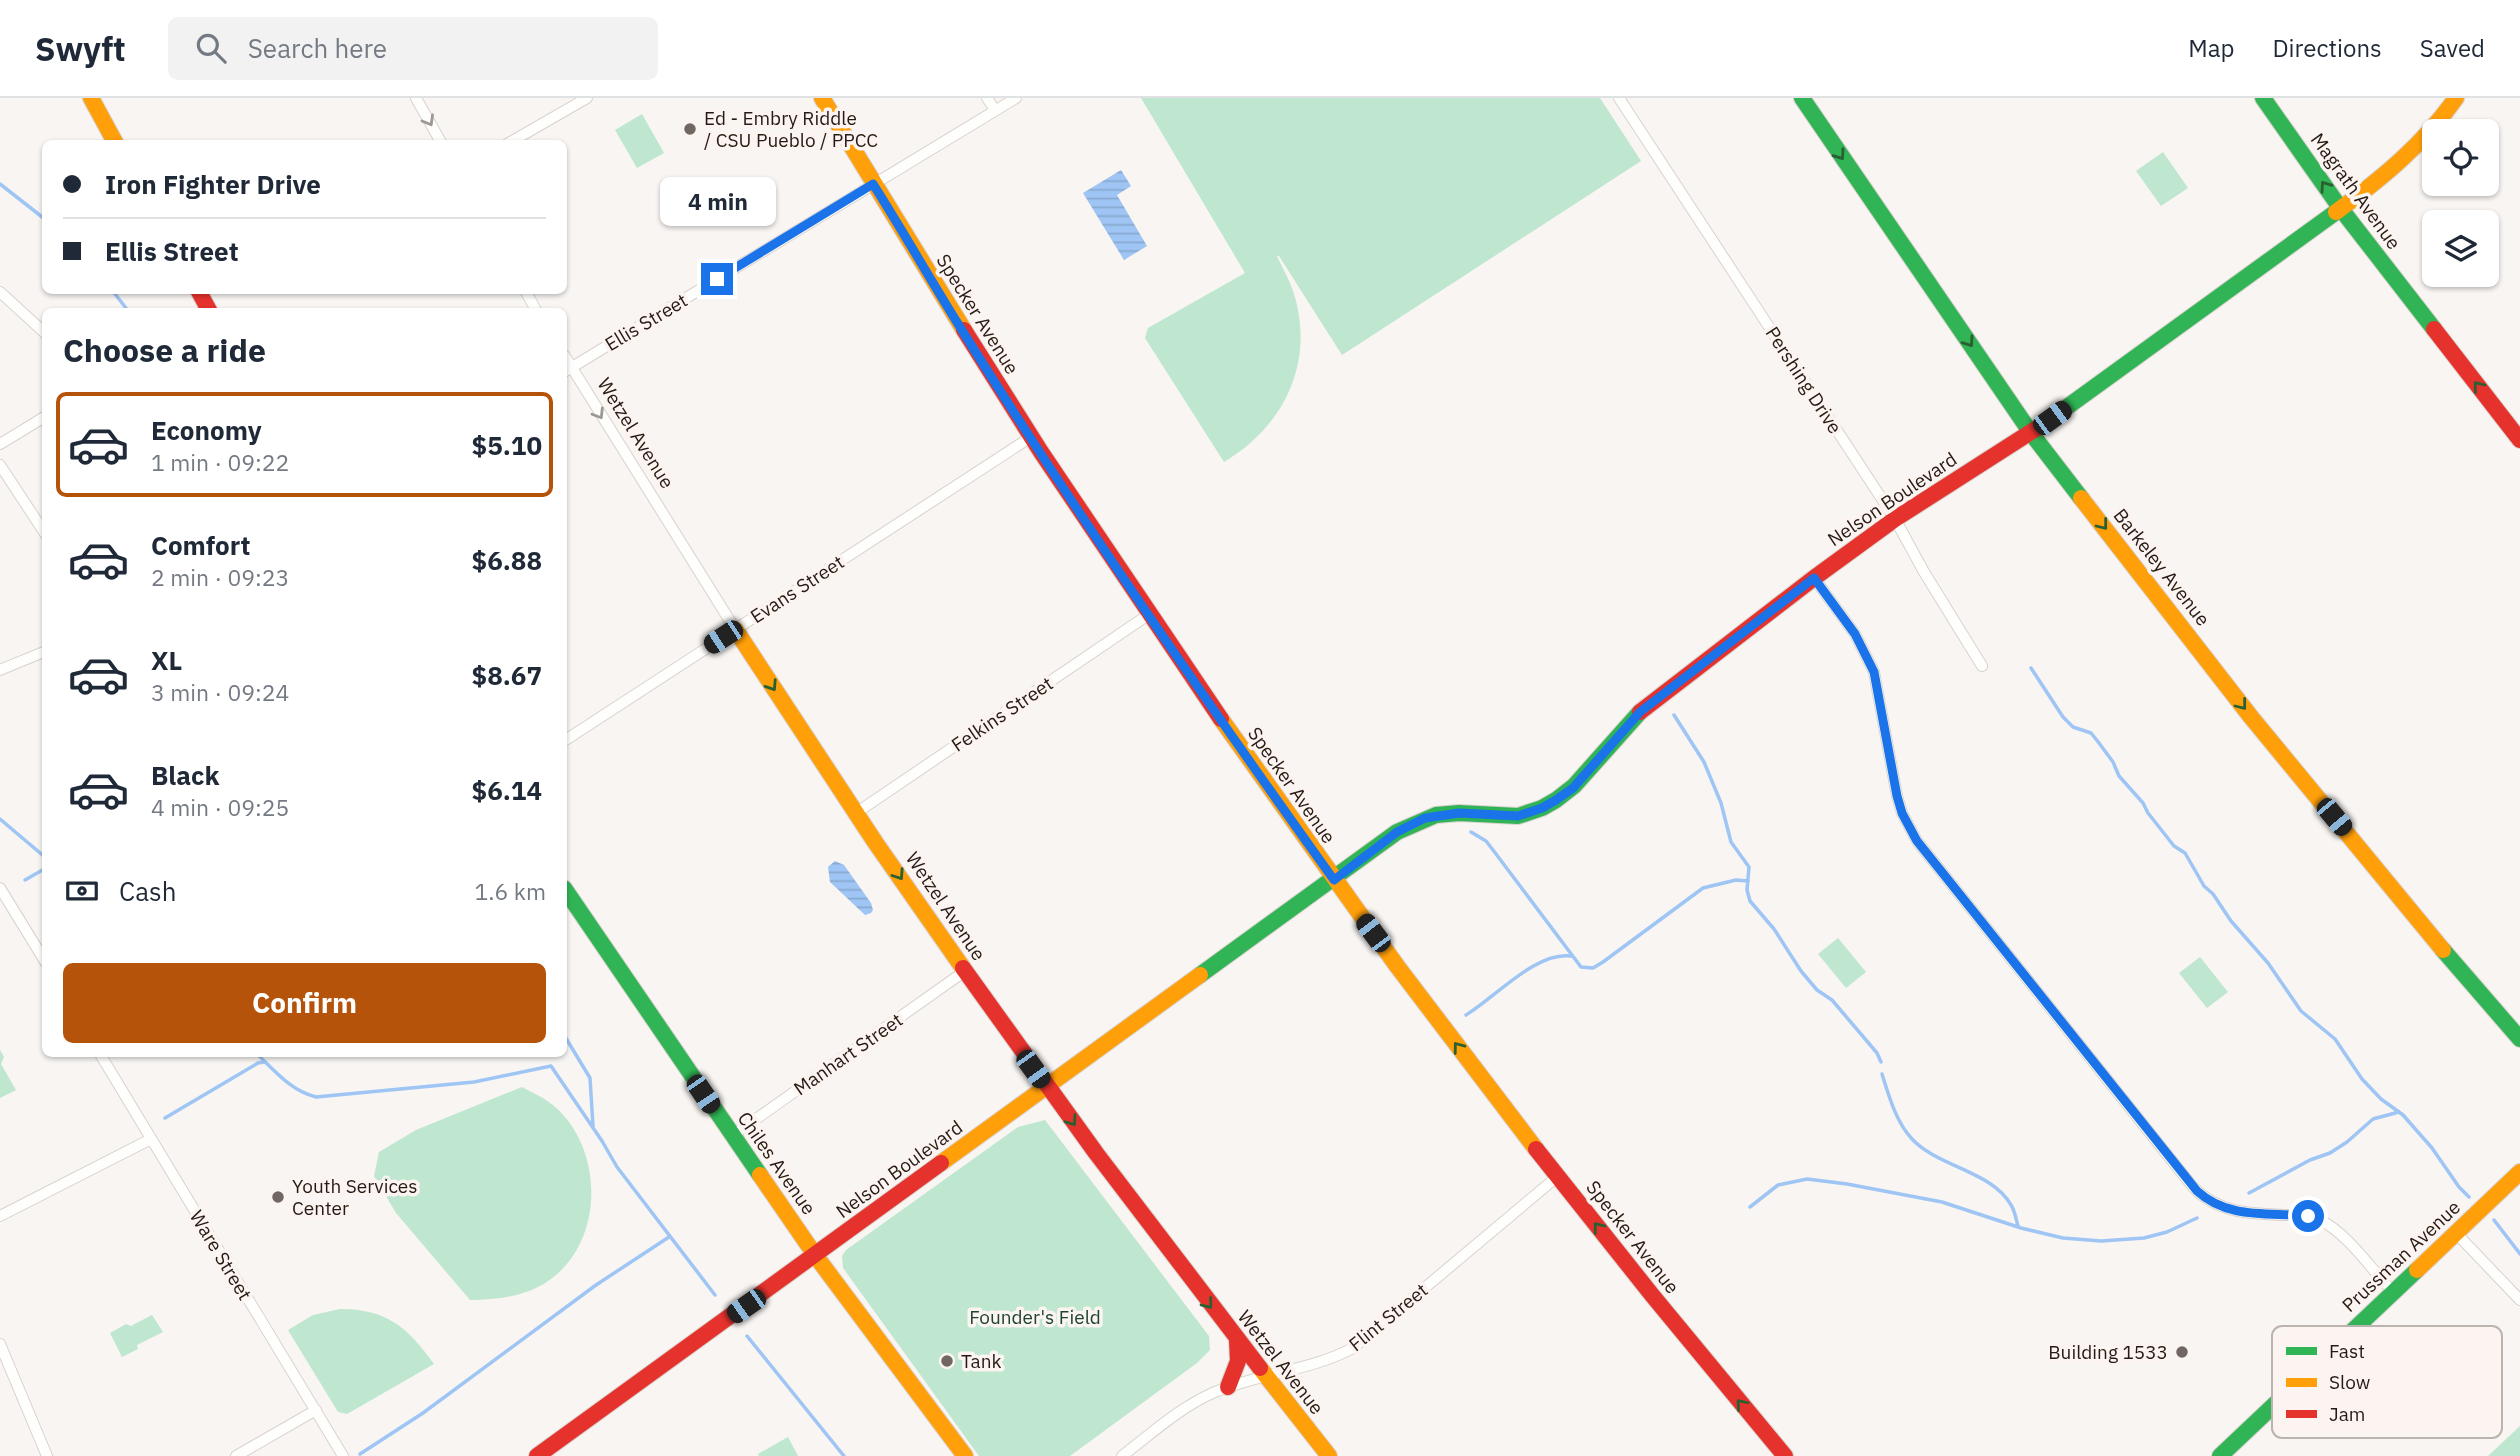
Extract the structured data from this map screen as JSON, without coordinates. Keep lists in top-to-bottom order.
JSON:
{
  "streets": {
    "street": [
      "Magrath Avenue",
      "Specker Avenue",
      "Ellis Street",
      "Pershing Drive",
      "Wetzel Avenue",
      "Nelson Boulevard",
      "Barkeley Avenue",
      "Evans Street",
      "Felkins Street",
      "Manhart Street",
      "Chiles Avenue",
      "Ware Street",
      "Prussman Avenue",
      "Flint Street"
    ]
  },
  "crossings": [
    ["Magrath Avenue", "Nelson Boulevard"],
    ["Specker Avenue", "Ellis Street"],
    ["Specker Avenue", "Nelson Boulevard"],
    ["Specker Avenue", "Evans Street"],
    ["Specker Avenue", "Felkins Street"],
    ["Specker Avenue", "Flint Street"],
    ["Ellis Street", "Wetzel Avenue"],
    ["Pershing Drive", "Nelson Boulevard"],
    ["Wetzel Avenue", "Nelson Boulevard"],
    ["Wetzel Avenue", "Evans Street"],
    ["Wetzel Avenue", "Felkins Street"],
    ["Wetzel Avenue", "Manhart Street"],
    ["Wetzel Avenue", "Flint Street"],
    ["Nelson Boulevard", "Barkeley Avenue"],
    ["Nelson Boulevard", "Chiles Avenue"],
    ["Manhart Street", "Chiles Avenue"]
  ],
  "one_way": [
    "Magrath Avenue",
    "Specker Avenue",
    "Wetzel Avenue",
    "Barkeley Avenue"
  ],
  "parks": ["Founder's Field"],
  "places": [
    "Ed - Embry Riddle / CSU Pueblo / PPCC",
    "Youth Services Center",
    "Building 1533",
    "Tank"
  ],
  "legend": ["Fast", "Slow", "Jam"],
  "page": {
    "header": "Swyft",
    "search": "Search here",
    "nav": ["Map", "Directions", "Saved"],
    "banner": ["Iron Fighter Drive", "Ellis Street"],
    "bubble": "4 min",
    "heading": "Choose a ride",
    "list": [
      {
        "name": "Economy",
        "note": "1 min · 09:22",
        "value": "$5.10"
      },
      {
        "name": "Comfort",
        "note": "2 min · 09:23",
        "value": "$6.88"
      },
      {
        "name": "XL",
        "note": "3 min · 09:24",
        "value": "$8.67"
      },
      {
        "name": "Black",
        "note": "4 min · 09:25",
        "value": "$6.14"
      }
    ],
    "pay": ["Cash", "1.6 km"],
    "buttons": "Confirm"
  }
}
